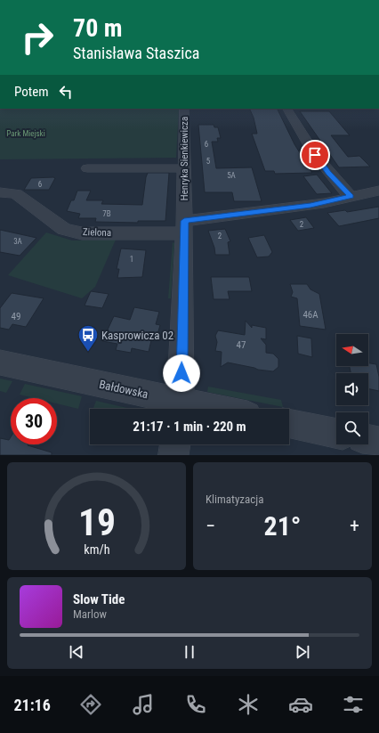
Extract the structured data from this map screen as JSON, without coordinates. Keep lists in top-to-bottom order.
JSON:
{
  "streets": {
    "street": ["Henryka Sienkiewicza", "Zielona", "Bałdowska"]
  },
  "crossings": [
    ["Henryka Sienkiewicza", "Zielona"],
    ["Henryka Sienkiewicza", "Bałdowska"]
  ],
  "parks": ["Park Miejski"],
  "places": {
    "bus stop": ["Kasprowicza 02"]
  },
  "house_numbers": [
    "6",
    "5",
    "5A",
    "6",
    "7B",
    "2",
    "2",
    "3A",
    "1",
    "46A",
    "49",
    "47"
  ],
  "north": "left",
  "page": {
    "turn": ["70 m", "Stanisława Staszica"],
    "then": "Potem",
    "limit": "30",
    "trip": "21:17 · 1 min · 220 m",
    "tile": "Klimatyzacja",
    "heat": ["−", "21°", "+"],
    "song": ["Slow Tide", "Marlow"],
    "tabs": "21:16",
    "gauge": ["19", "km/h"]
  }
}
